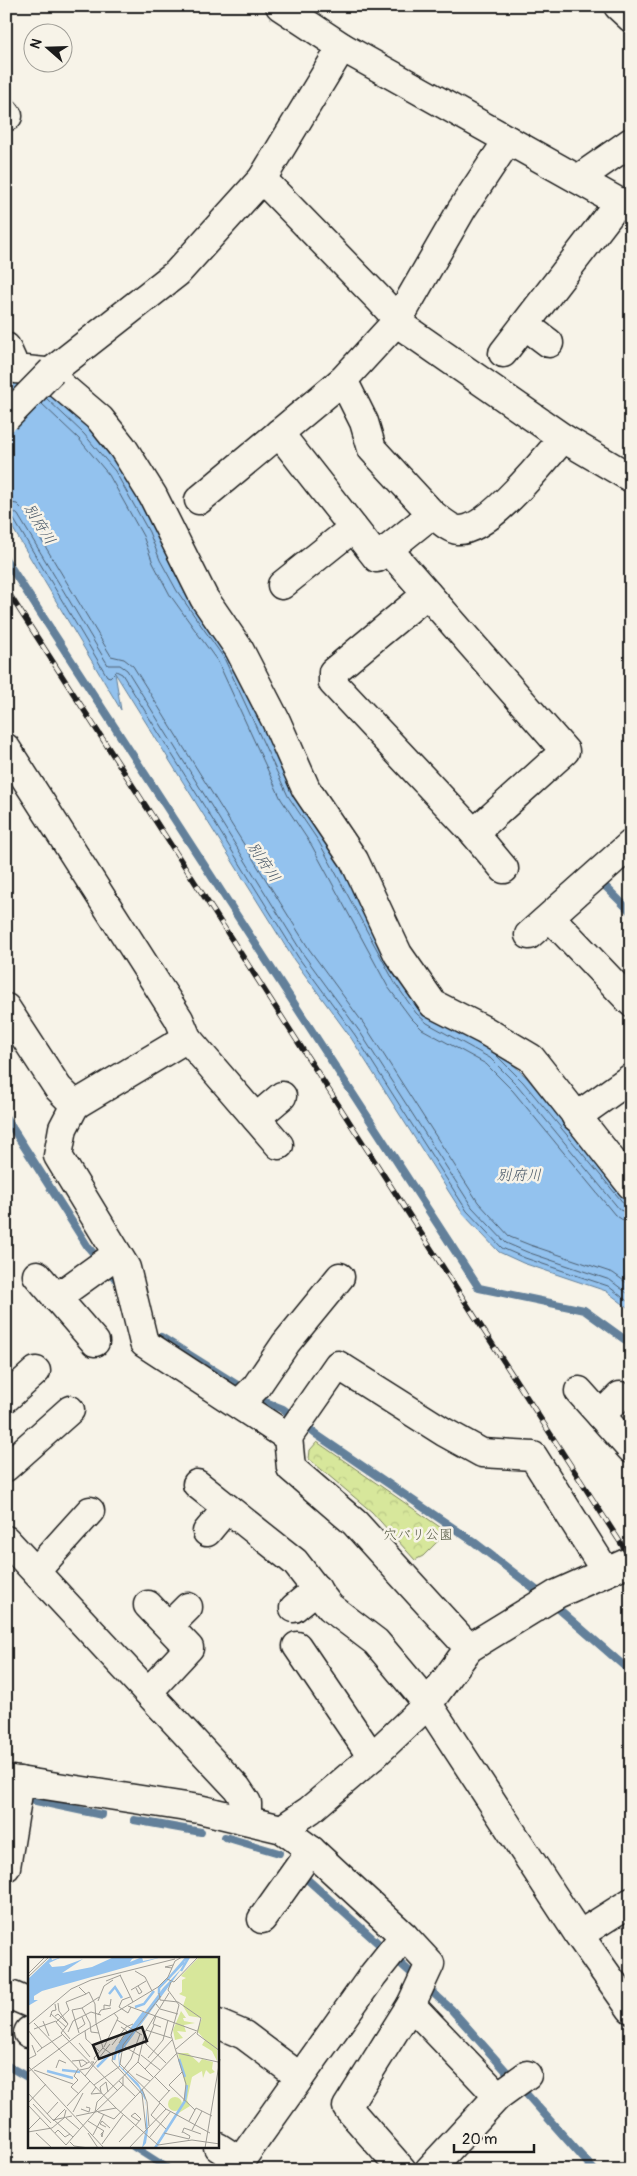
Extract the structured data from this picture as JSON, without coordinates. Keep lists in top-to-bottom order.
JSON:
{
  "water": ["別府川"],
  "parks": ["穴バリ公園"],
  "scale_bar": "20 m",
  "north": "left"
}
